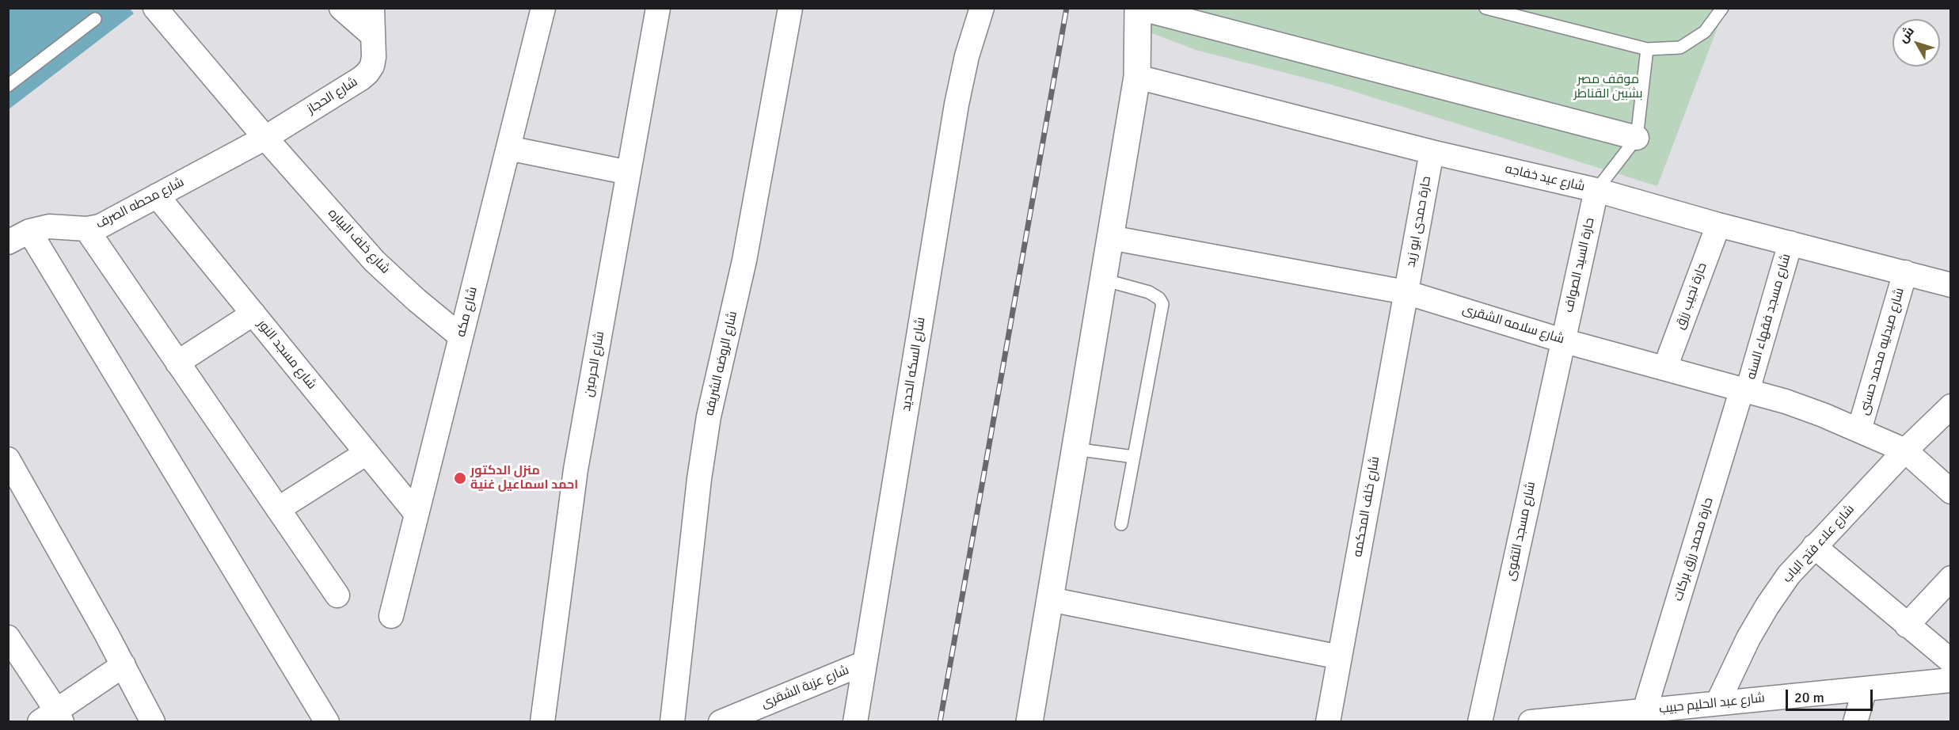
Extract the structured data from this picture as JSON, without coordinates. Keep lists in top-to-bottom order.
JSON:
{
  "streets": {
    "street": [
      "شارع الحجاز",
      "شارع عيد خفاجه",
      "شارع محطه الصرف",
      "حارة حمدى ابو زيد",
      "شارع خلف البياره",
      "حارة السيد الصواف",
      "حارة نجيب رزق",
      "شارع مكه",
      "شارع مسجد فقهاء السنه",
      "شارع سلامه الشقرى",
      "شارع صيدليه محمد حسنى",
      "شارع مسجد النور",
      "شارع الروضه الشريفه",
      "شارع الحرمين",
      "شارع السكه الحديد",
      "شارع خلف المحكمه",
      "شارع مسجد التقوى",
      "شارع علاء فتح الباب",
      "حارة محمد رزق بركات",
      "شارع عزبة الشقرى",
      "شارع عبد الحليم حبيب"
    ]
  },
  "crossings": [
    ["شارع الحجاز", "شارع محطه الصرف"],
    ["شارع الحجاز", "شارع خلف البياره"],
    ["شارع عيد خفاجه", "حارة حمدى ابو زيد"],
    ["شارع عيد خفاجه", "حارة السيد الصواف"],
    ["شارع عيد خفاجه", "حارة نجيب رزق"],
    ["شارع عيد خفاجه", "شارع مسجد فقهاء السنه"],
    ["شارع عيد خفاجه", "شارع صيدليه محمد حسنى"],
    ["شارع محطه الصرف", "شارع خلف البياره"],
    ["شارع محطه الصرف", "شارع مسجد النور"],
    ["حارة حمدى ابو زيد", "شارع سلامه الشقرى"],
    ["حارة حمدى ابو زيد", "شارع خلف المحكمه"],
    ["شارع خلف البياره", "شارع مكه"],
    ["حارة السيد الصواف", "شارع سلامه الشقرى"],
    ["حارة السيد الصواف", "شارع مسجد التقوى"],
    ["حارة نجيب رزق", "شارع سلامه الشقرى"],
    ["شارع مكه", "شارع مسجد النور"],
    ["شارع مسجد فقهاء السنه", "شارع سلامه الشقرى"],
    ["شارع مسجد فقهاء السنه", "حارة محمد رزق بركات"],
    ["شارع سلامه الشقرى", "شارع صيدليه محمد حسنى"],
    ["شارع سلامه الشقرى", "شارع خلف المحكمه"],
    ["شارع سلامه الشقرى", "شارع مسجد التقوى"],
    ["شارع سلامه الشقرى", "شارع علاء فتح الباب"],
    ["شارع سلامه الشقرى", "حارة محمد رزق بركات"],
    ["شارع السكه الحديد", "شارع عزبة الشقرى"],
    ["شارع علاء فتح الباب", "شارع عبد الحليم حبيب"],
    ["حارة محمد رزق بركات", "شارع عبد الحليم حبيب"]
  ],
  "parks": ["موقف مصر بشبين القناطر"],
  "places": ["منزل الدكتور احمد اسماعيل غنية"],
  "scale_bar": "20 m",
  "north": "top left"
}
